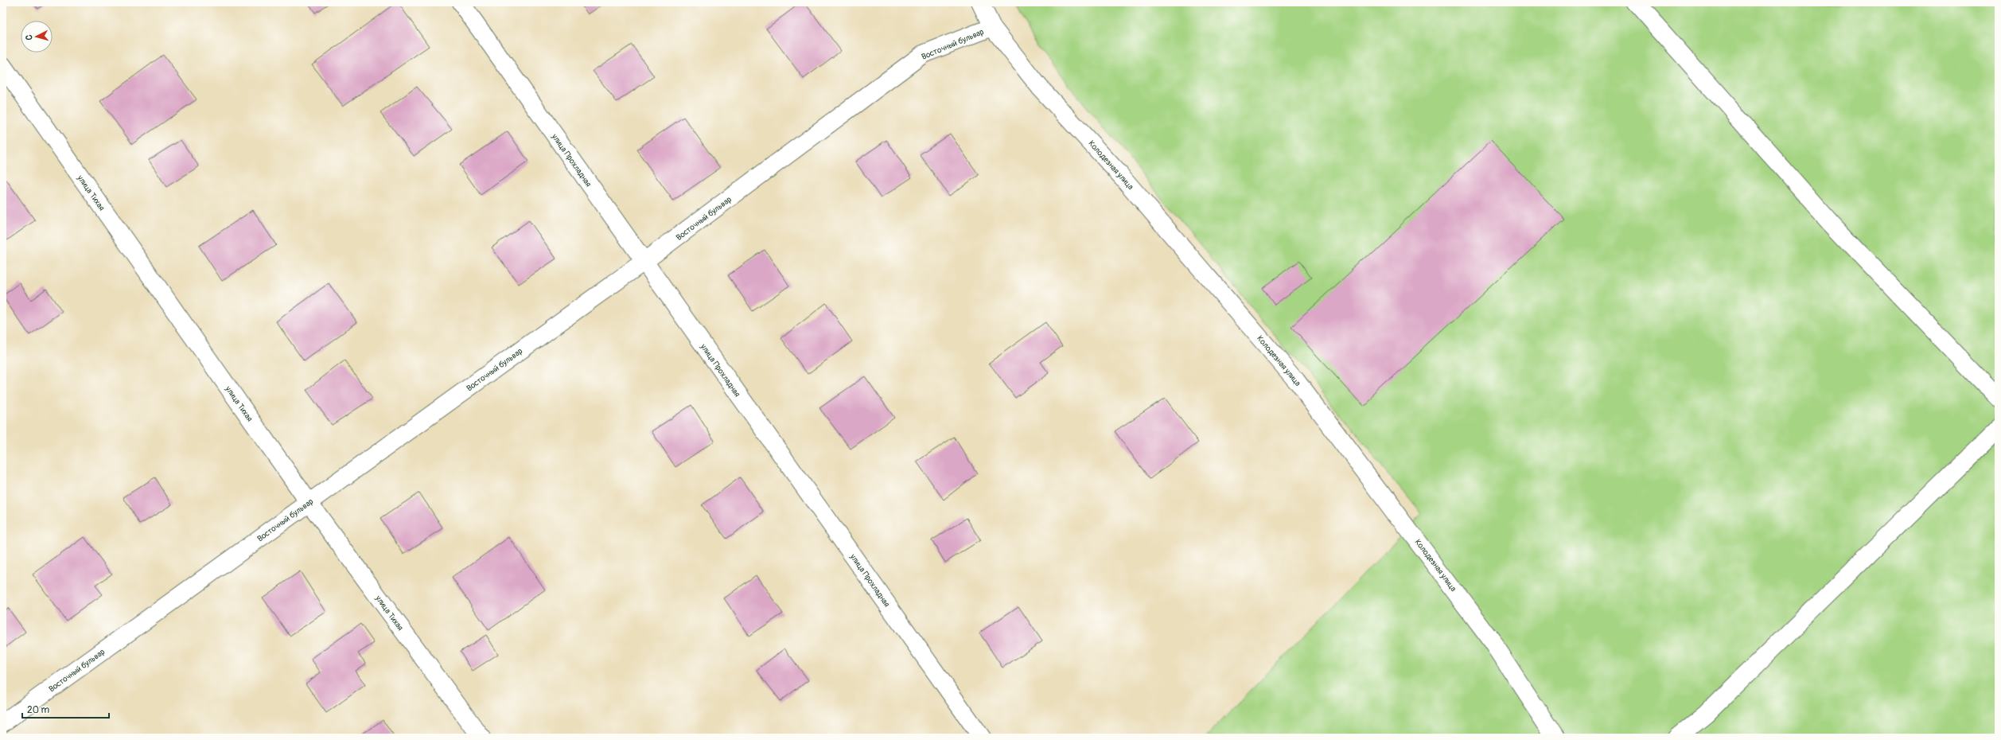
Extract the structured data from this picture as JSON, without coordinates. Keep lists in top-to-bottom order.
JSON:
{
  "streets": {
    "street": [
      "Восточный бульвар",
      "улица Прохладная",
      "Колодезная улица",
      "улица Тихая"
    ]
  },
  "crossings": [
    ["Восточный бульвар", "улица Прохладная"],
    ["Восточный бульвар", "Колодезная улица"],
    ["Восточный бульвар", "улица Тихая"]
  ],
  "scale_bar": "20 m",
  "north": "left"
}
